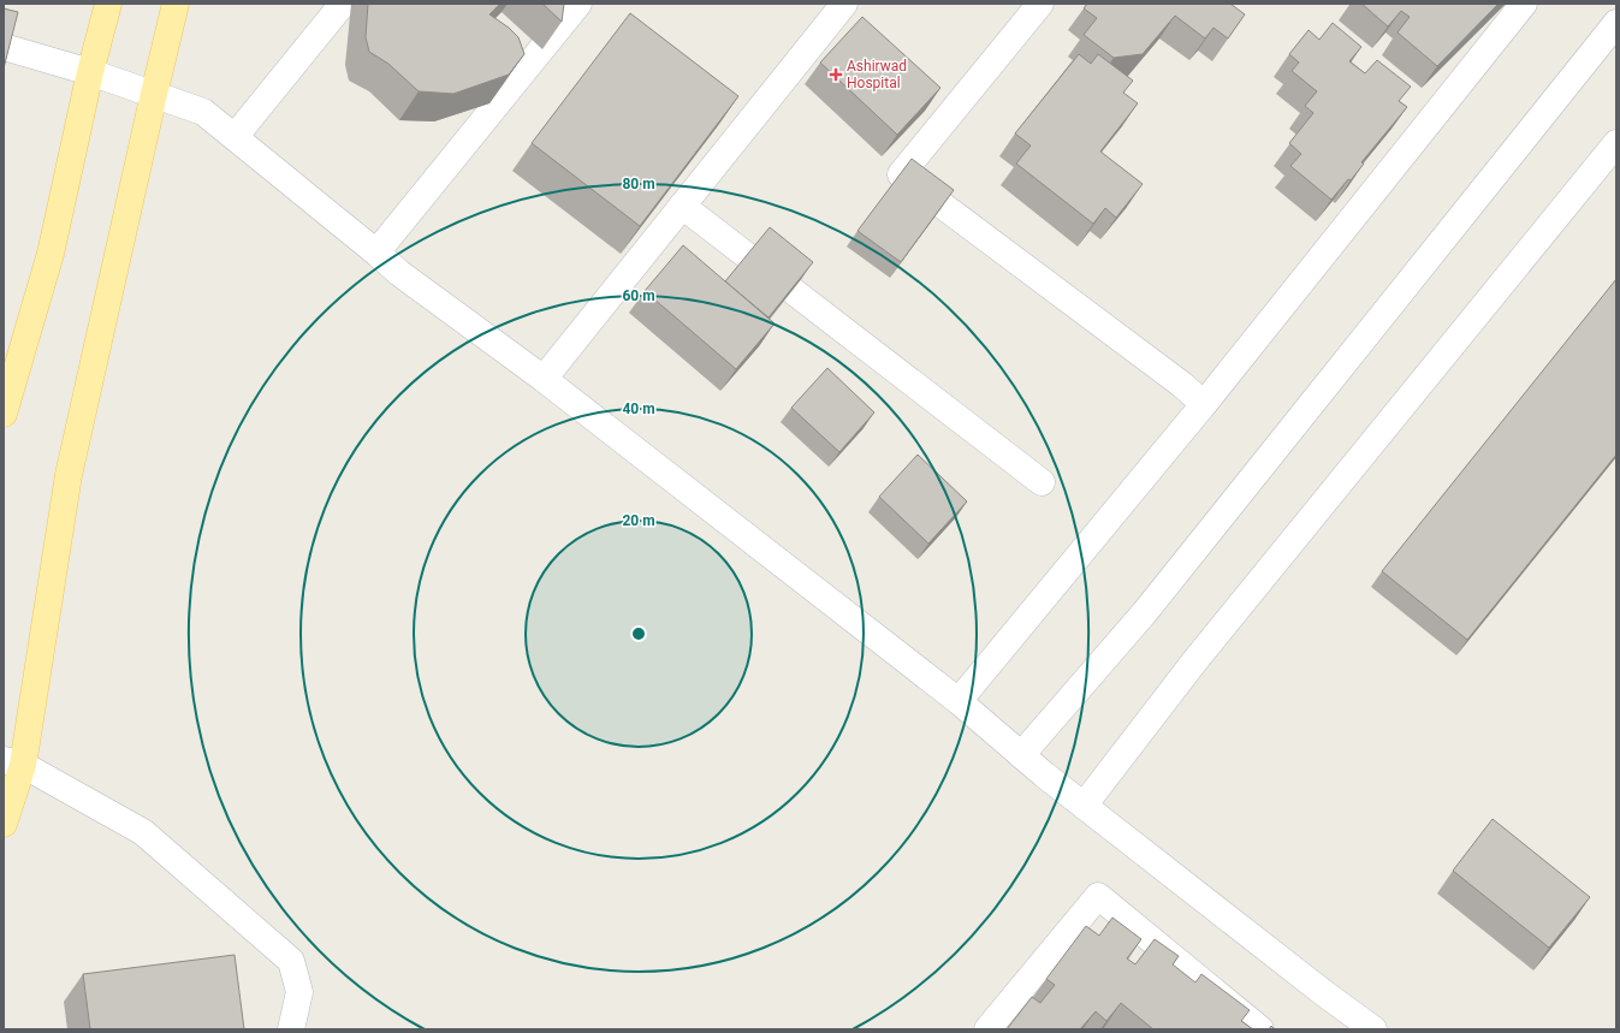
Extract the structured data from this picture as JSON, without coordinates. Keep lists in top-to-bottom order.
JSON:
{
  "places": {
    "health": ["Ashirwad Hospital"]
  },
  "rings": [
    "80 m",
    "60 m",
    "40 m",
    "20 m"
  ]
}
